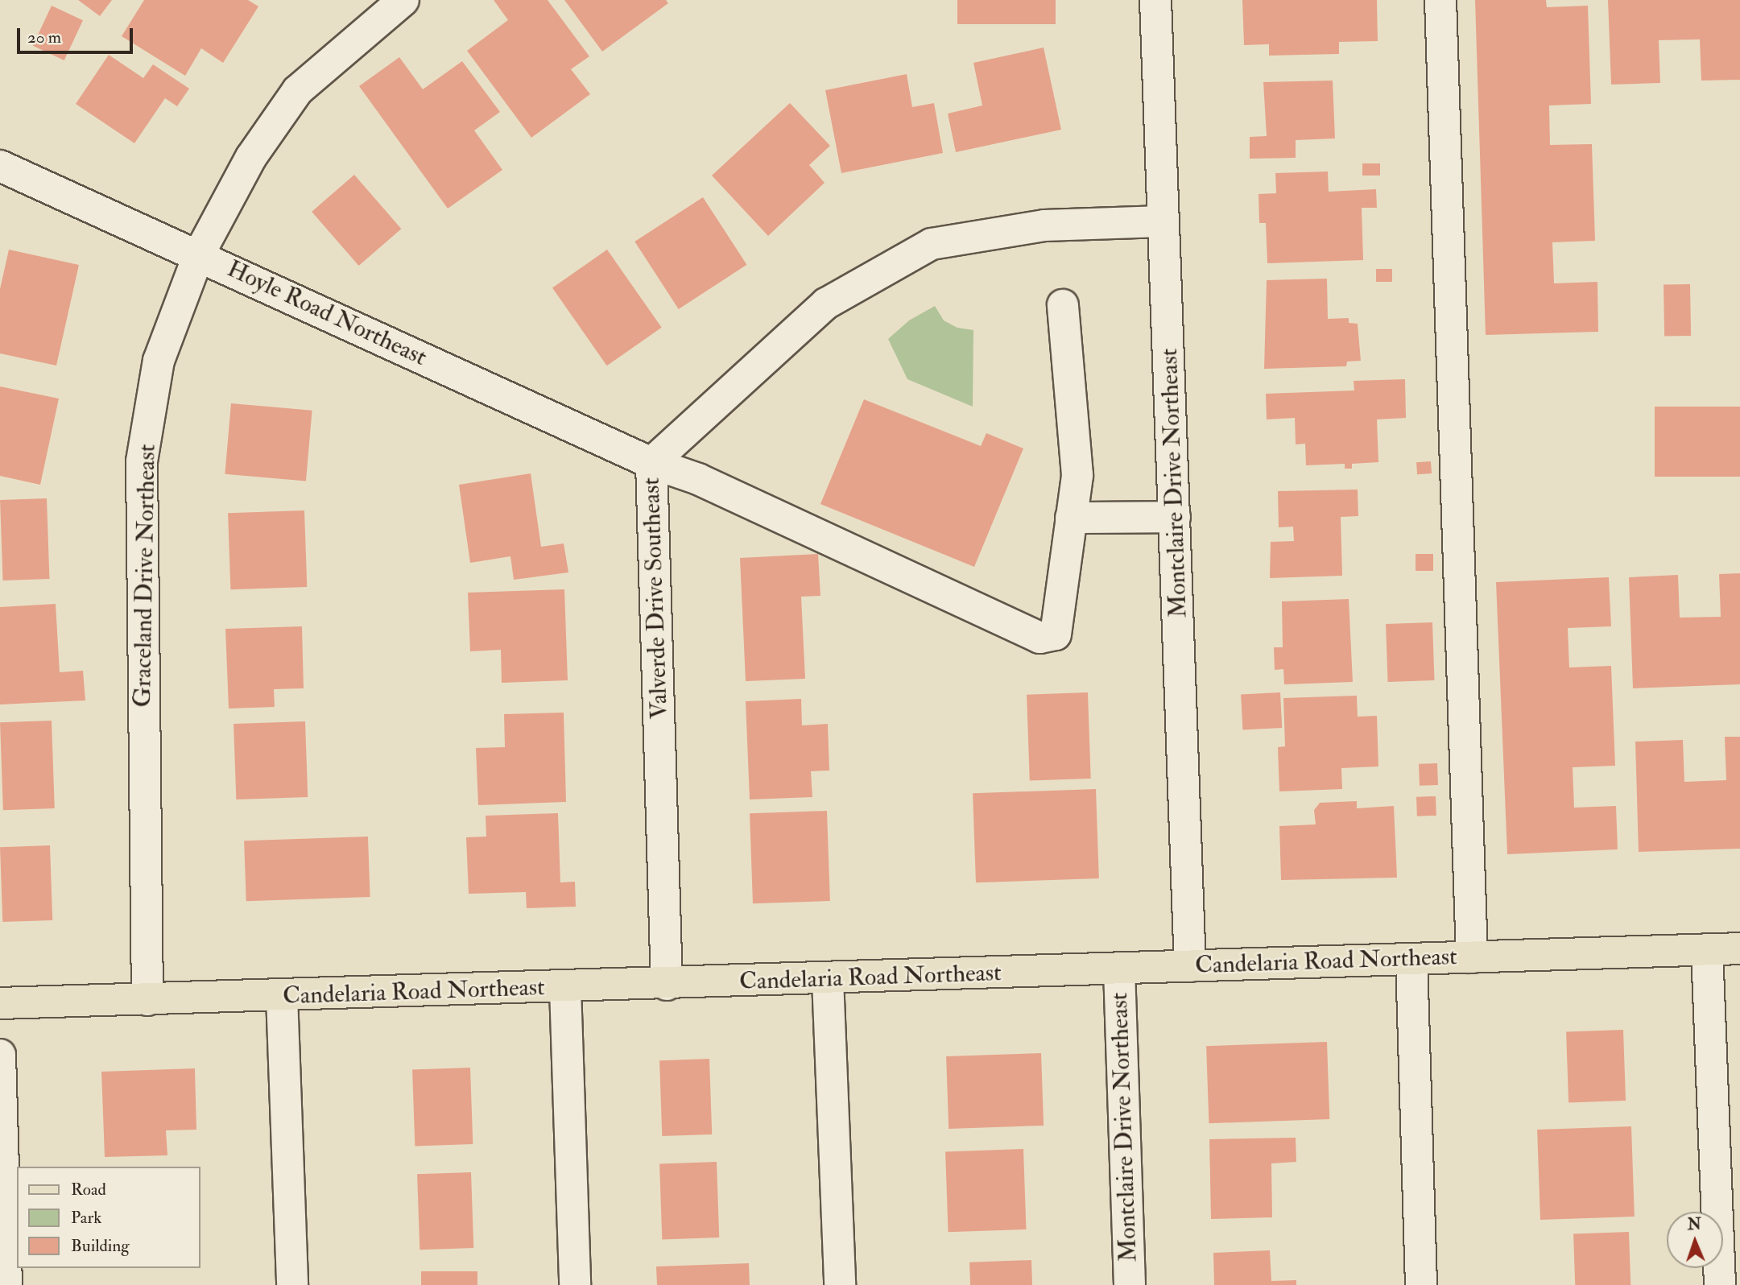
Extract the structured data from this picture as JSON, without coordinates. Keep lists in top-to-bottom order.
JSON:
{
  "streets": {
    "main road": ["Candelaria Road Northeast"],
    "street": [
      "Hoyle Road Northeast",
      "Montclaire Drive Northeast",
      "Graceland Drive Northeast",
      "Valverde Drive Southeast"
    ]
  },
  "crossings": [
    ["Hoyle Road Northeast", "Graceland Drive Northeast"],
    ["Hoyle Road Northeast", "Valverde Drive Southeast"],
    ["Montclaire Drive Northeast", "Valverde Drive Southeast"],
    ["Montclaire Drive Northeast", "Candelaria Road Northeast"],
    ["Graceland Drive Northeast", "Candelaria Road Northeast"],
    ["Valverde Drive Southeast", "Candelaria Road Northeast"]
  ],
  "legend": ["Road", "Park", "Building"],
  "scale_bar": "20 m",
  "north": "top"
}
